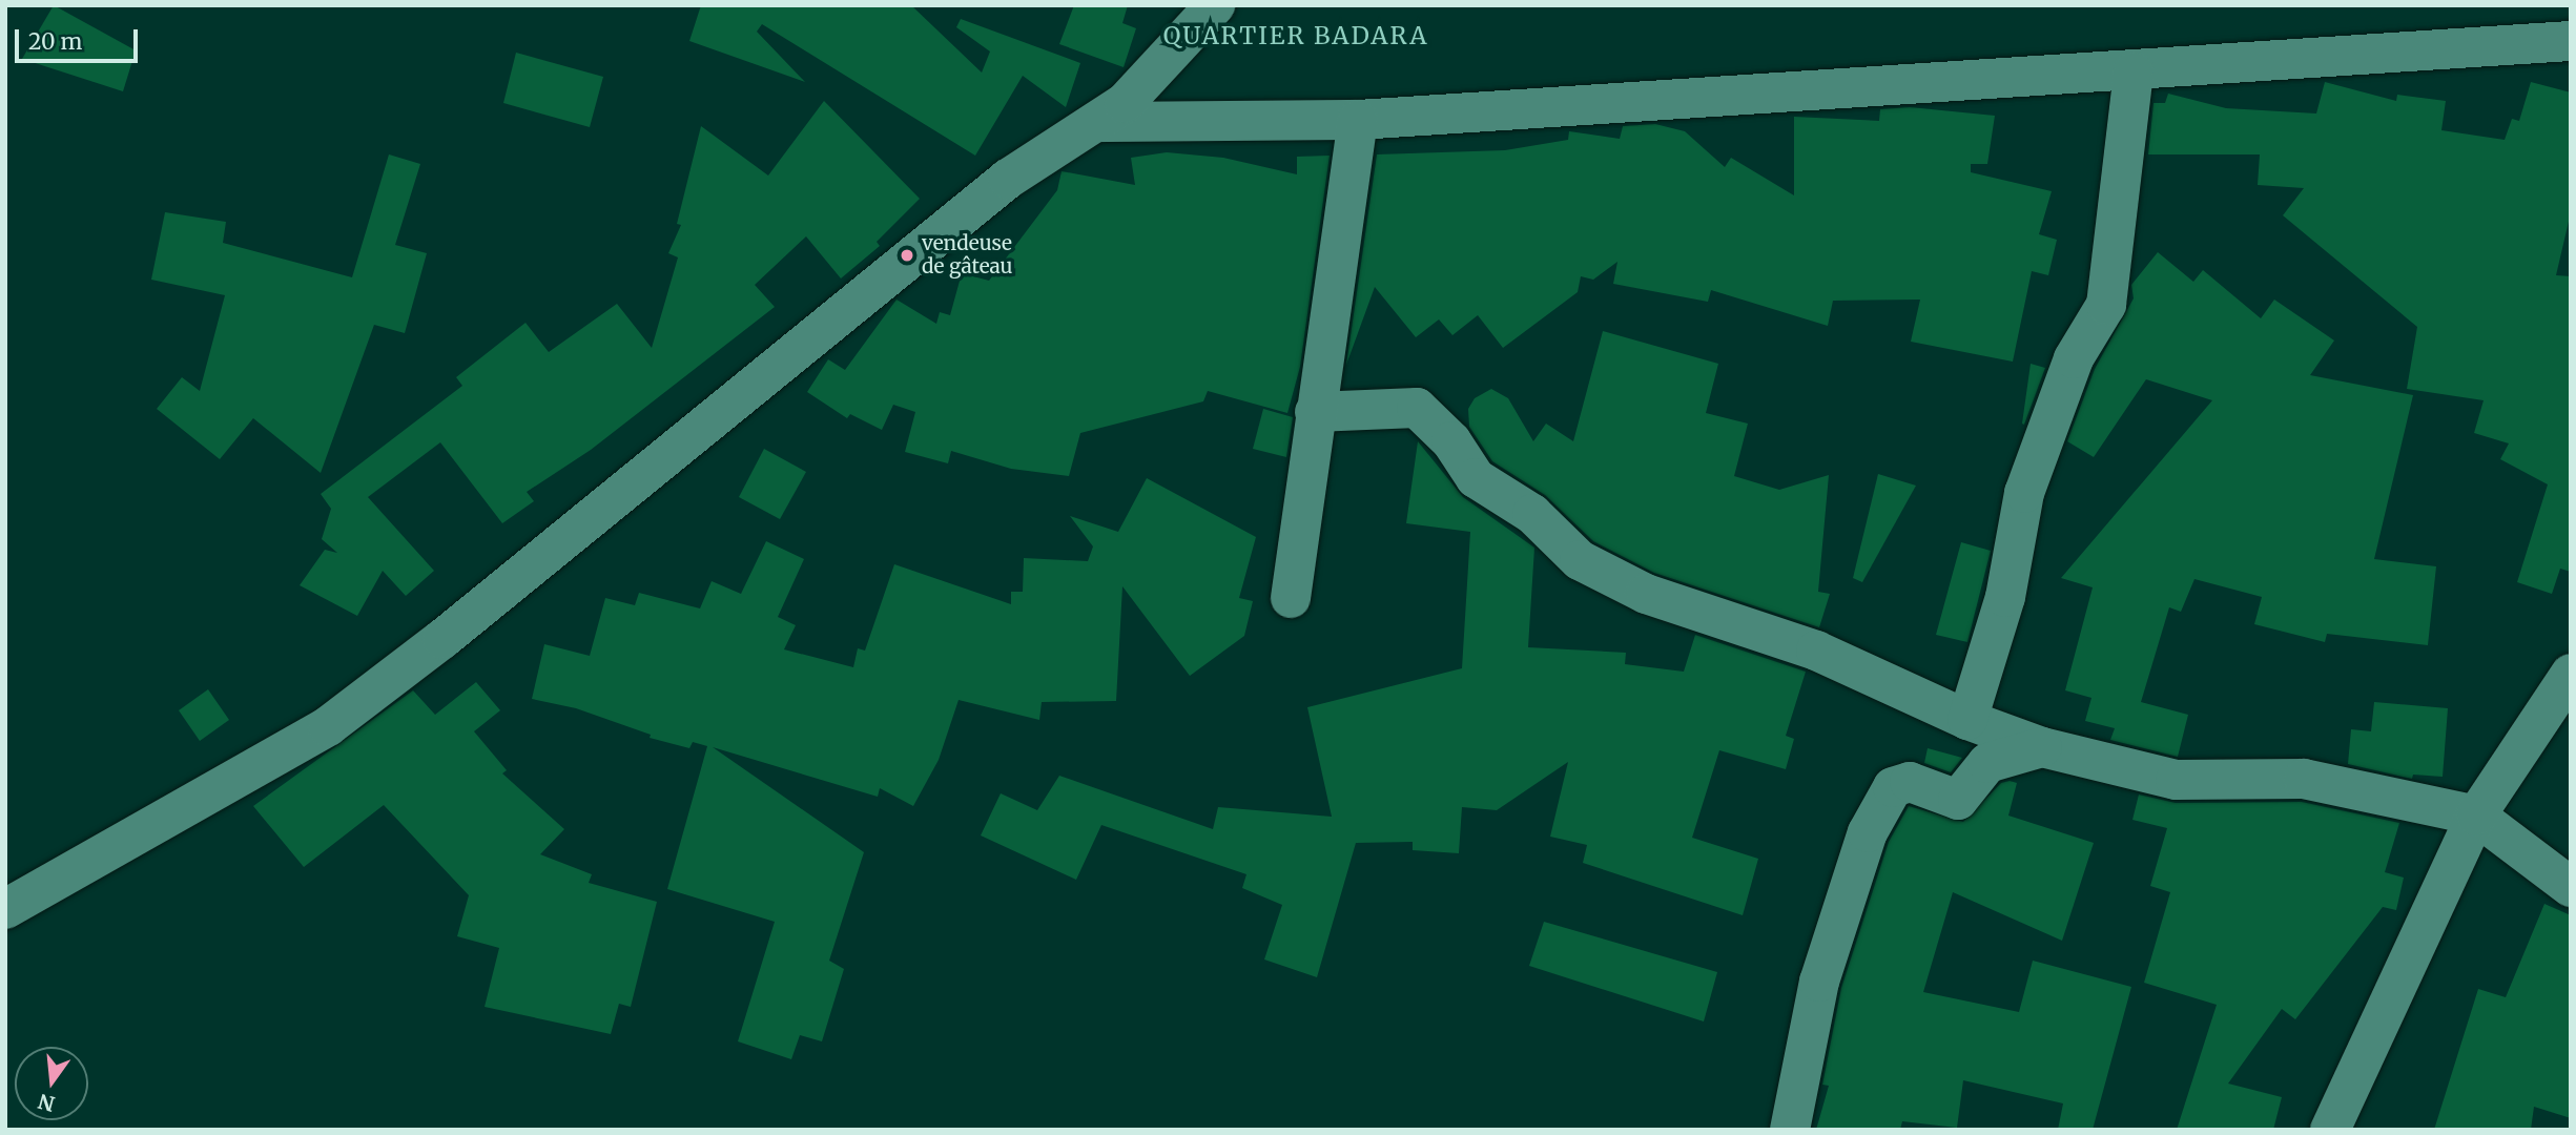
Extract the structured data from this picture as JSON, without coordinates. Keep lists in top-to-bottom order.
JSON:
{
  "districts": ["QUARTIER BADARA"],
  "places": ["vendeuse de gâteau"],
  "scale_bar": "20 m",
  "north": "bottom"
}
